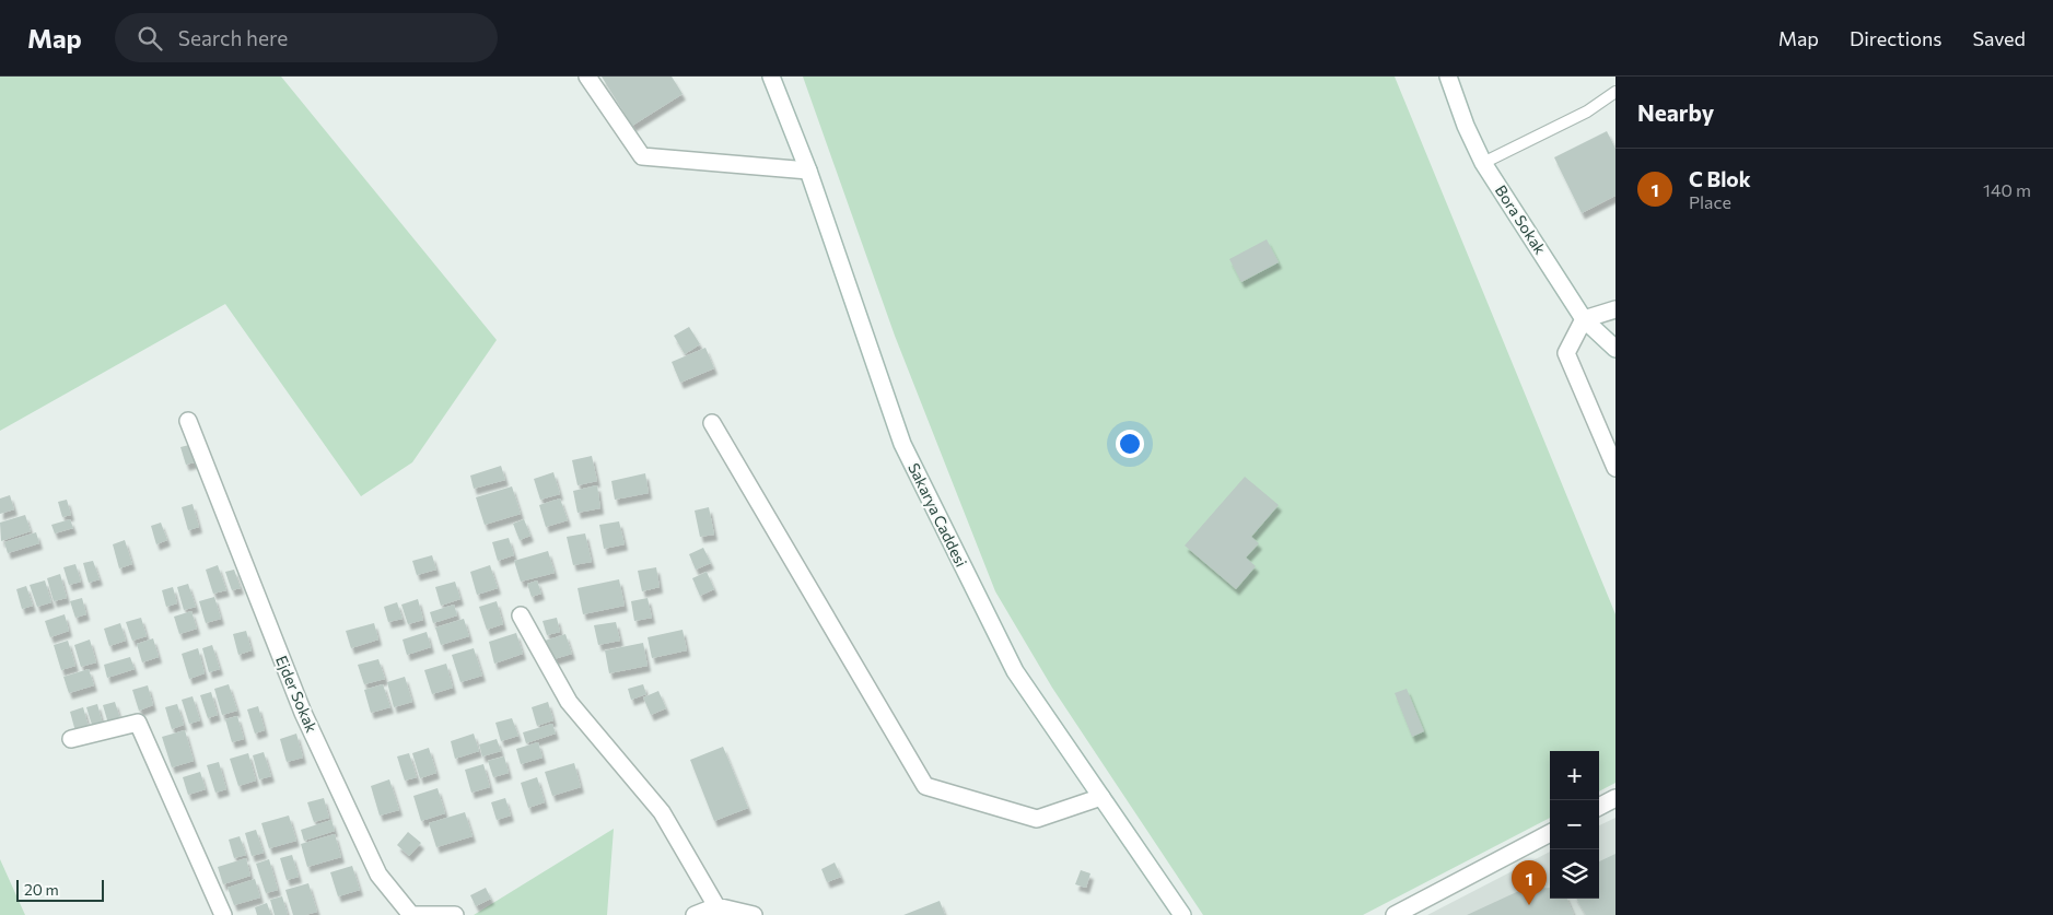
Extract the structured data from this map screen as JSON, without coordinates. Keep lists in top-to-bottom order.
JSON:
{
  "streets": {
    "street": ["Bora Sokak", "Sakarya Caddesi", "Ejder Sokak"]
  },
  "scale_bar": "20 m",
  "page": {
    "header": "Map",
    "search": "Search here",
    "nav": ["Map", "Directions", "Saved"],
    "heading": "Nearby",
    "list": [
      {
        "mark": "1",
        "name": "C Blok",
        "note": "Place",
        "value": "140 m"
      }
    ],
    "map_buttons": ["+", "−"],
    "pins": "1",
    "scale": "20 m"
  }
}
